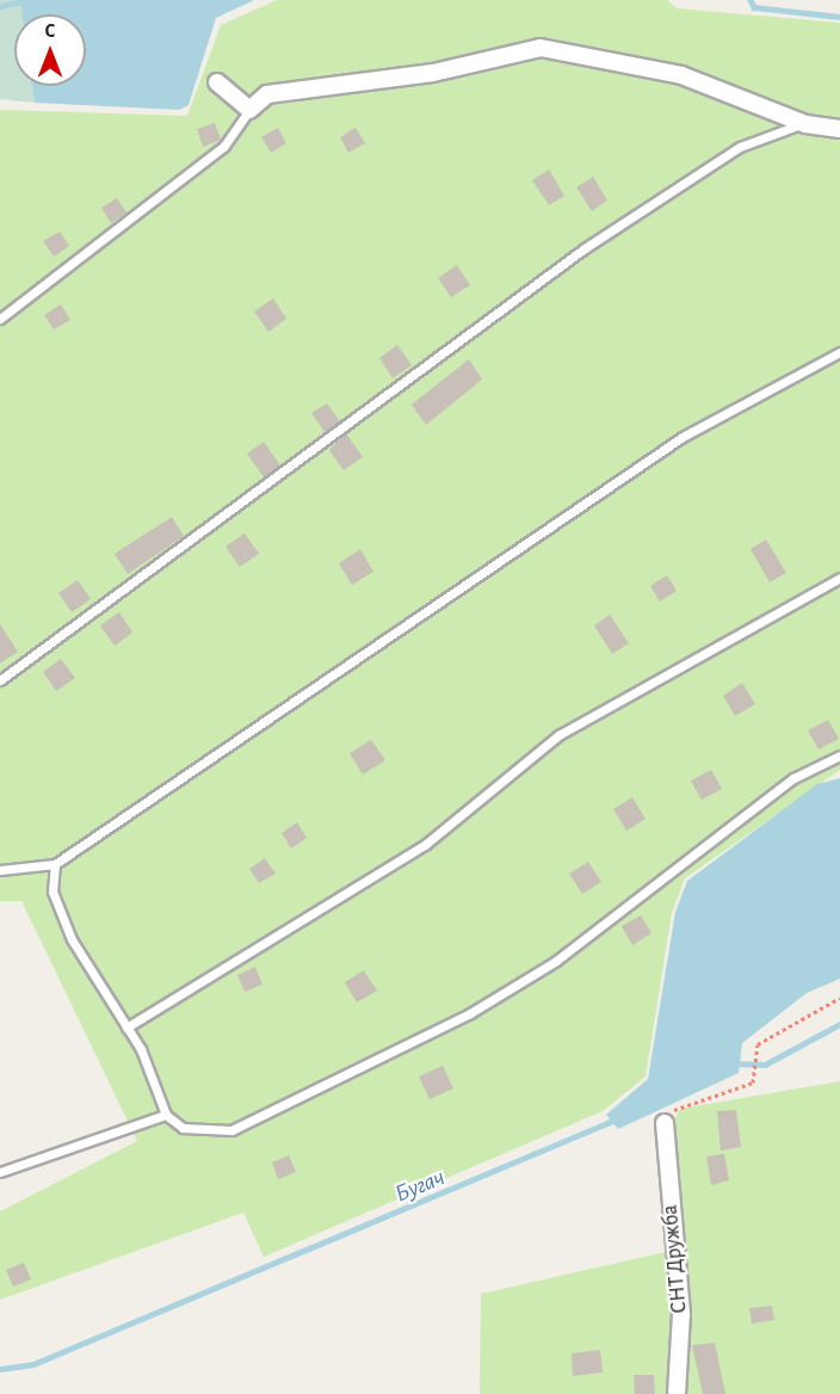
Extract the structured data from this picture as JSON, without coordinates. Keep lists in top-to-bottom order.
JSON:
{
  "streets": {
    "street": ["СНТ Дружба"]
  },
  "water": ["Бугач"],
  "north": "top"
}
